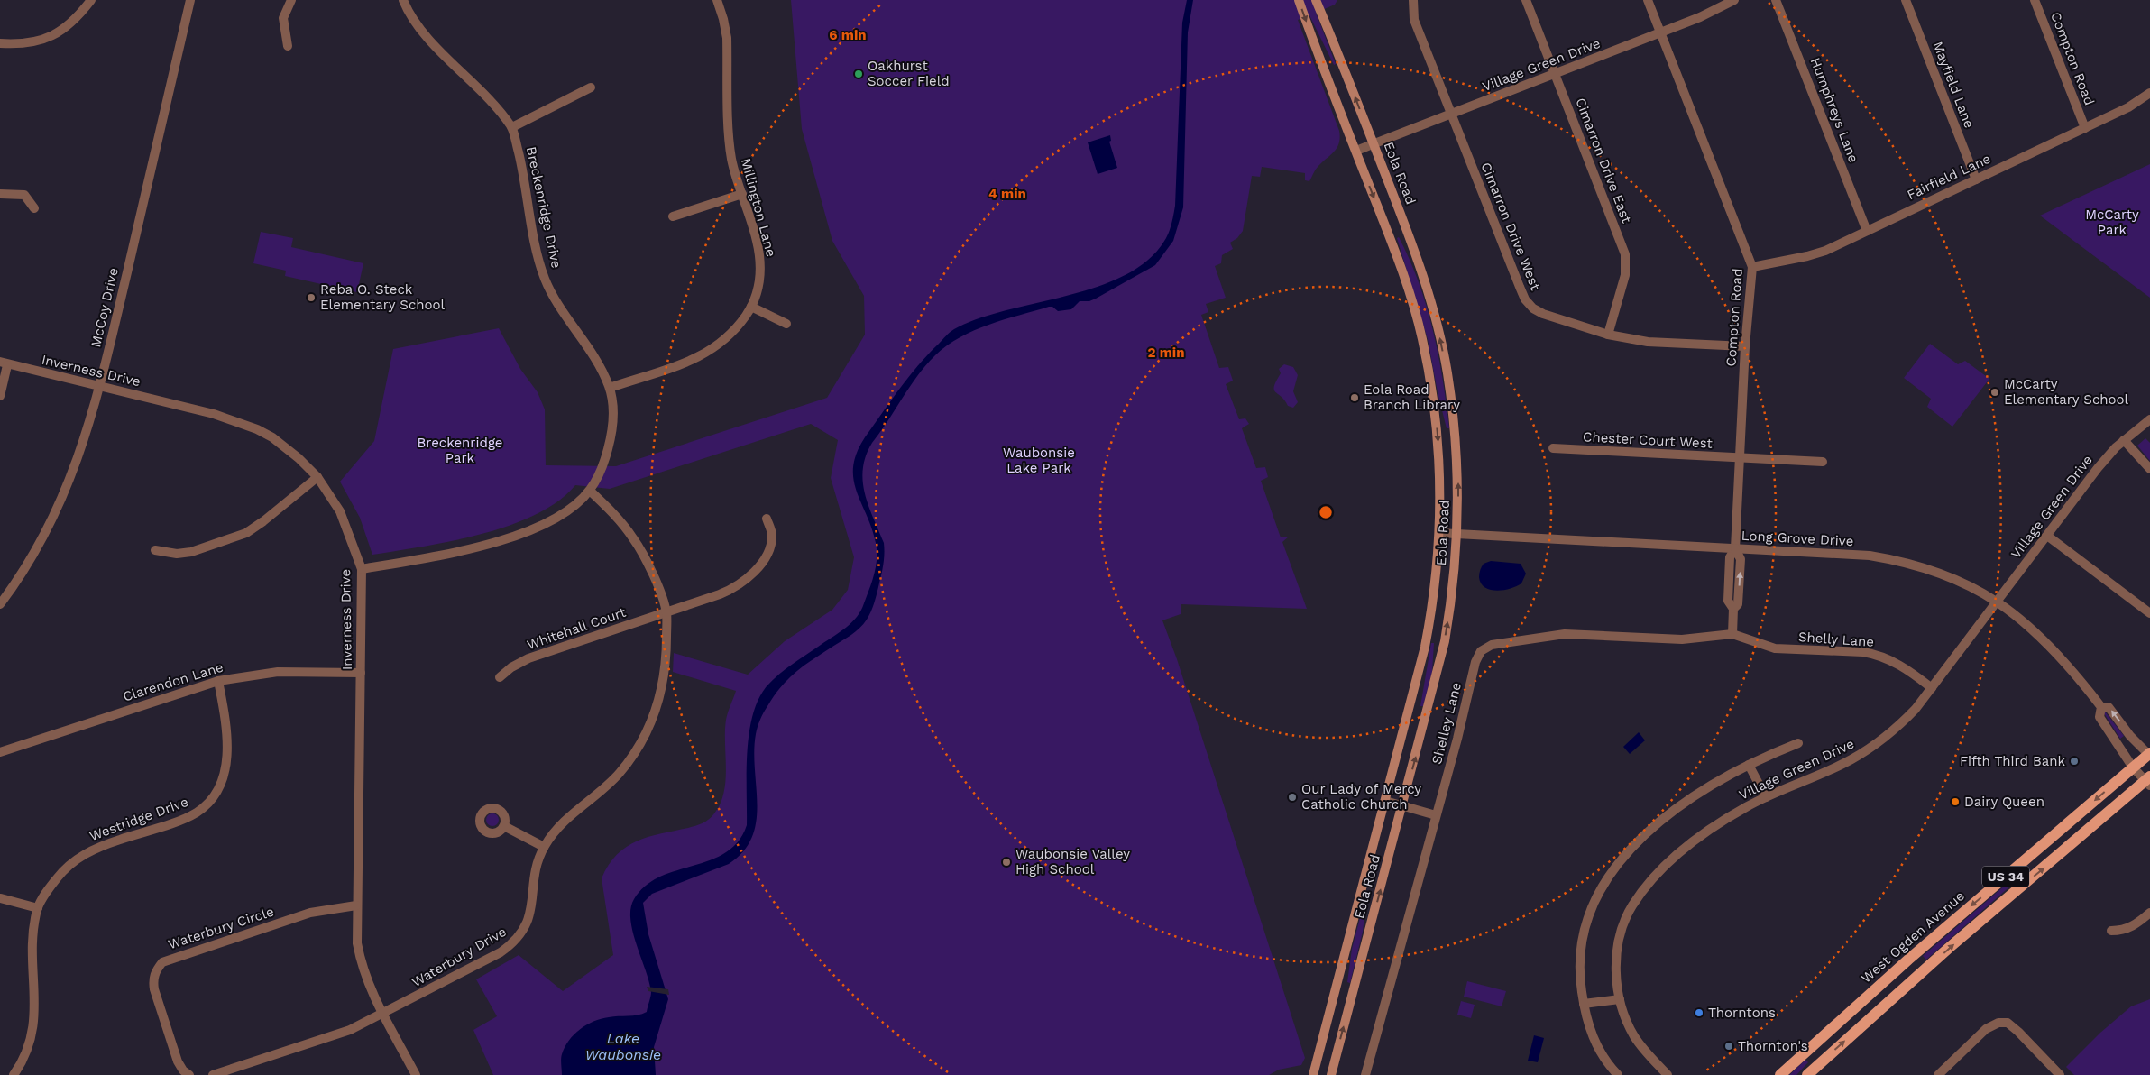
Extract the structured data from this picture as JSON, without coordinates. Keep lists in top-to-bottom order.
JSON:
{
  "streets": {
    "main road": ["Eola Road", "US 34", "West Ogden Avenue"],
    "street": [
      "Compton Road",
      "Village Green Drive",
      "Mayfield Lane",
      "Humphreys Lane",
      "Cimarron Drive East",
      "Fairfield Lane",
      "Breckenridge Drive",
      "Millington Lane",
      "Cimarron Drive West",
      "McCoy Drive",
      "Inverness Drive",
      "Chester Court West",
      "Long Grove Drive",
      "Whitehall Court",
      "Shelly Lane",
      "Clarendon Lane",
      "Shelley Lane",
      "Westridge Drive",
      "Waterbury Circle",
      "Waterbury Drive"
    ]
  },
  "crossings": [
    ["Compton Road", "Village Green Drive"],
    ["Compton Road", "Fairfield Lane"],
    ["Compton Road", "Cimarron Drive West"],
    ["Compton Road", "Chester Court West"],
    ["Compton Road", "Long Grove Drive"],
    ["Compton Road", "Shelly Lane"],
    ["Compton Road", "Shelley Lane"],
    ["Village Green Drive", "Cimarron Drive East"],
    ["Village Green Drive", "Eola Road"],
    ["Village Green Drive", "Cimarron Drive West"],
    ["Village Green Drive", "Long Grove Drive"],
    ["Village Green Drive", "Shelly Lane"],
    ["Mayfield Lane", "Fairfield Lane"],
    ["Humphreys Lane", "Fairfield Lane"],
    ["Cimarron Drive East", "Cimarron Drive West"],
    ["Eola Road", "Long Grove Drive"],
    ["Breckenridge Drive", "Millington Lane"],
    ["Breckenridge Drive", "Inverness Drive"],
    ["Breckenridge Drive", "Waterbury Drive"],
    ["McCoy Drive", "Inverness Drive"],
    ["Inverness Drive", "Clarendon Lane"],
    ["Inverness Drive", "Waterbury Circle"],
    ["Inverness Drive", "Waterbury Drive"],
    ["Long Grove Drive", "US 34"],
    ["Long Grove Drive", "West Ogden Avenue"],
    ["Whitehall Court", "Waterbury Drive"],
    ["Shelly Lane", "Shelley Lane"],
    ["Clarendon Lane", "Westridge Drive"]
  ],
  "water": ["Lake Waubonsie"],
  "parks": ["McCarty Park", "Breckenridge Park", "Waubonsie Lake Park"],
  "places": [
    "Oakhurst Soccer Field",
    "Reba O. Steck Elementary School",
    "McCarty Elementary School",
    "Eola Road Branch Library",
    "Fifth Third Bank",
    "Our Lady of Mercy Catholic Church",
    "Dairy Queen",
    "Waubonsie Valley High School",
    "Thorntons",
    "Thornton's"
  ],
  "rings": ["6 min", "4 min", "2 min"]
}
